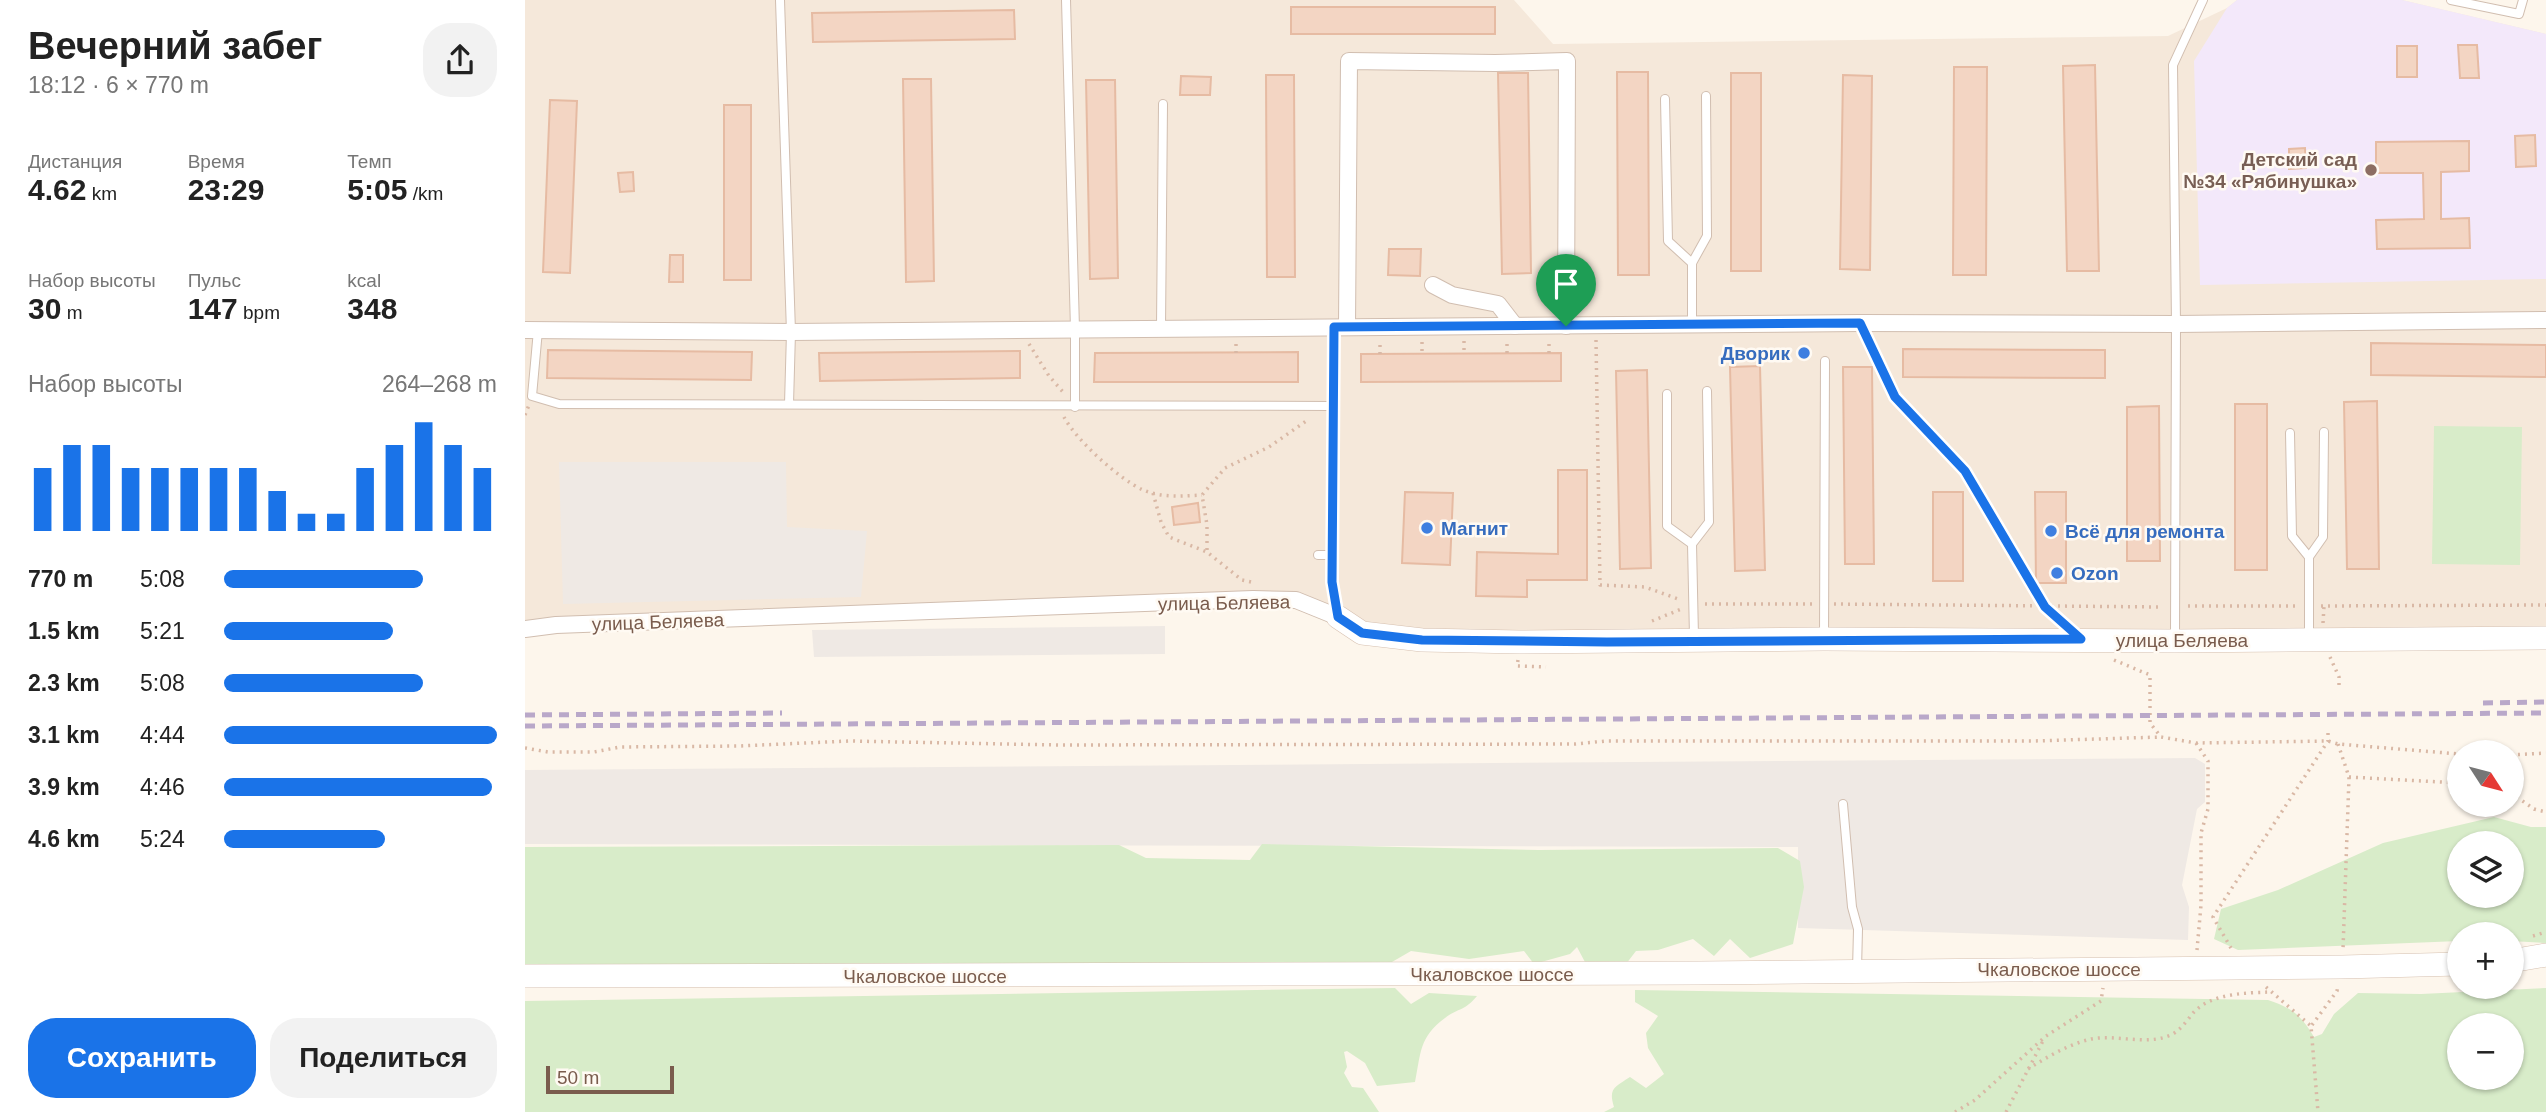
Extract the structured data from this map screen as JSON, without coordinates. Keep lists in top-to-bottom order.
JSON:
{
  "streets": {
    "street": ["улица Беляева", "Чкаловское шоссе"]
  },
  "places": [
    "Детский сад №34 «Рябинушка»",
    "Дворик",
    "Магнит",
    "Всё для ремонта",
    "Ozon"
  ],
  "scale_bar": "50 m",
  "north": "bottom right",
  "page": {
    "heading": ["Вечерний забег", "18:12 · 6 × 770 m"],
    "stats": [
      ["Дистанция", "4.62 km"],
      ["Время", "23:29"],
      ["Темп", "5:05 /km"],
      ["Набор высоты", "30 m"],
      ["Пульс", "147 bpm"],
      ["kcal", "348"]
    ],
    "chart": ["Набор высоты", "264–268 m"],
    "list": [
      {
        "name": "770 m",
        "note": "5:08"
      },
      {
        "name": "1.5 km",
        "note": "5:21"
      },
      {
        "name": "2.3 km",
        "note": "5:08"
      },
      {
        "name": "3.1 km",
        "note": "4:44"
      },
      {
        "name": "3.9 km",
        "note": "4:46"
      },
      {
        "name": "4.6 km",
        "note": "5:24"
      }
    ],
    "map_buttons": ["+", "−"],
    "buttons": ["Сохранить", "Поделиться"],
    "scale": "50 m"
  }
}
